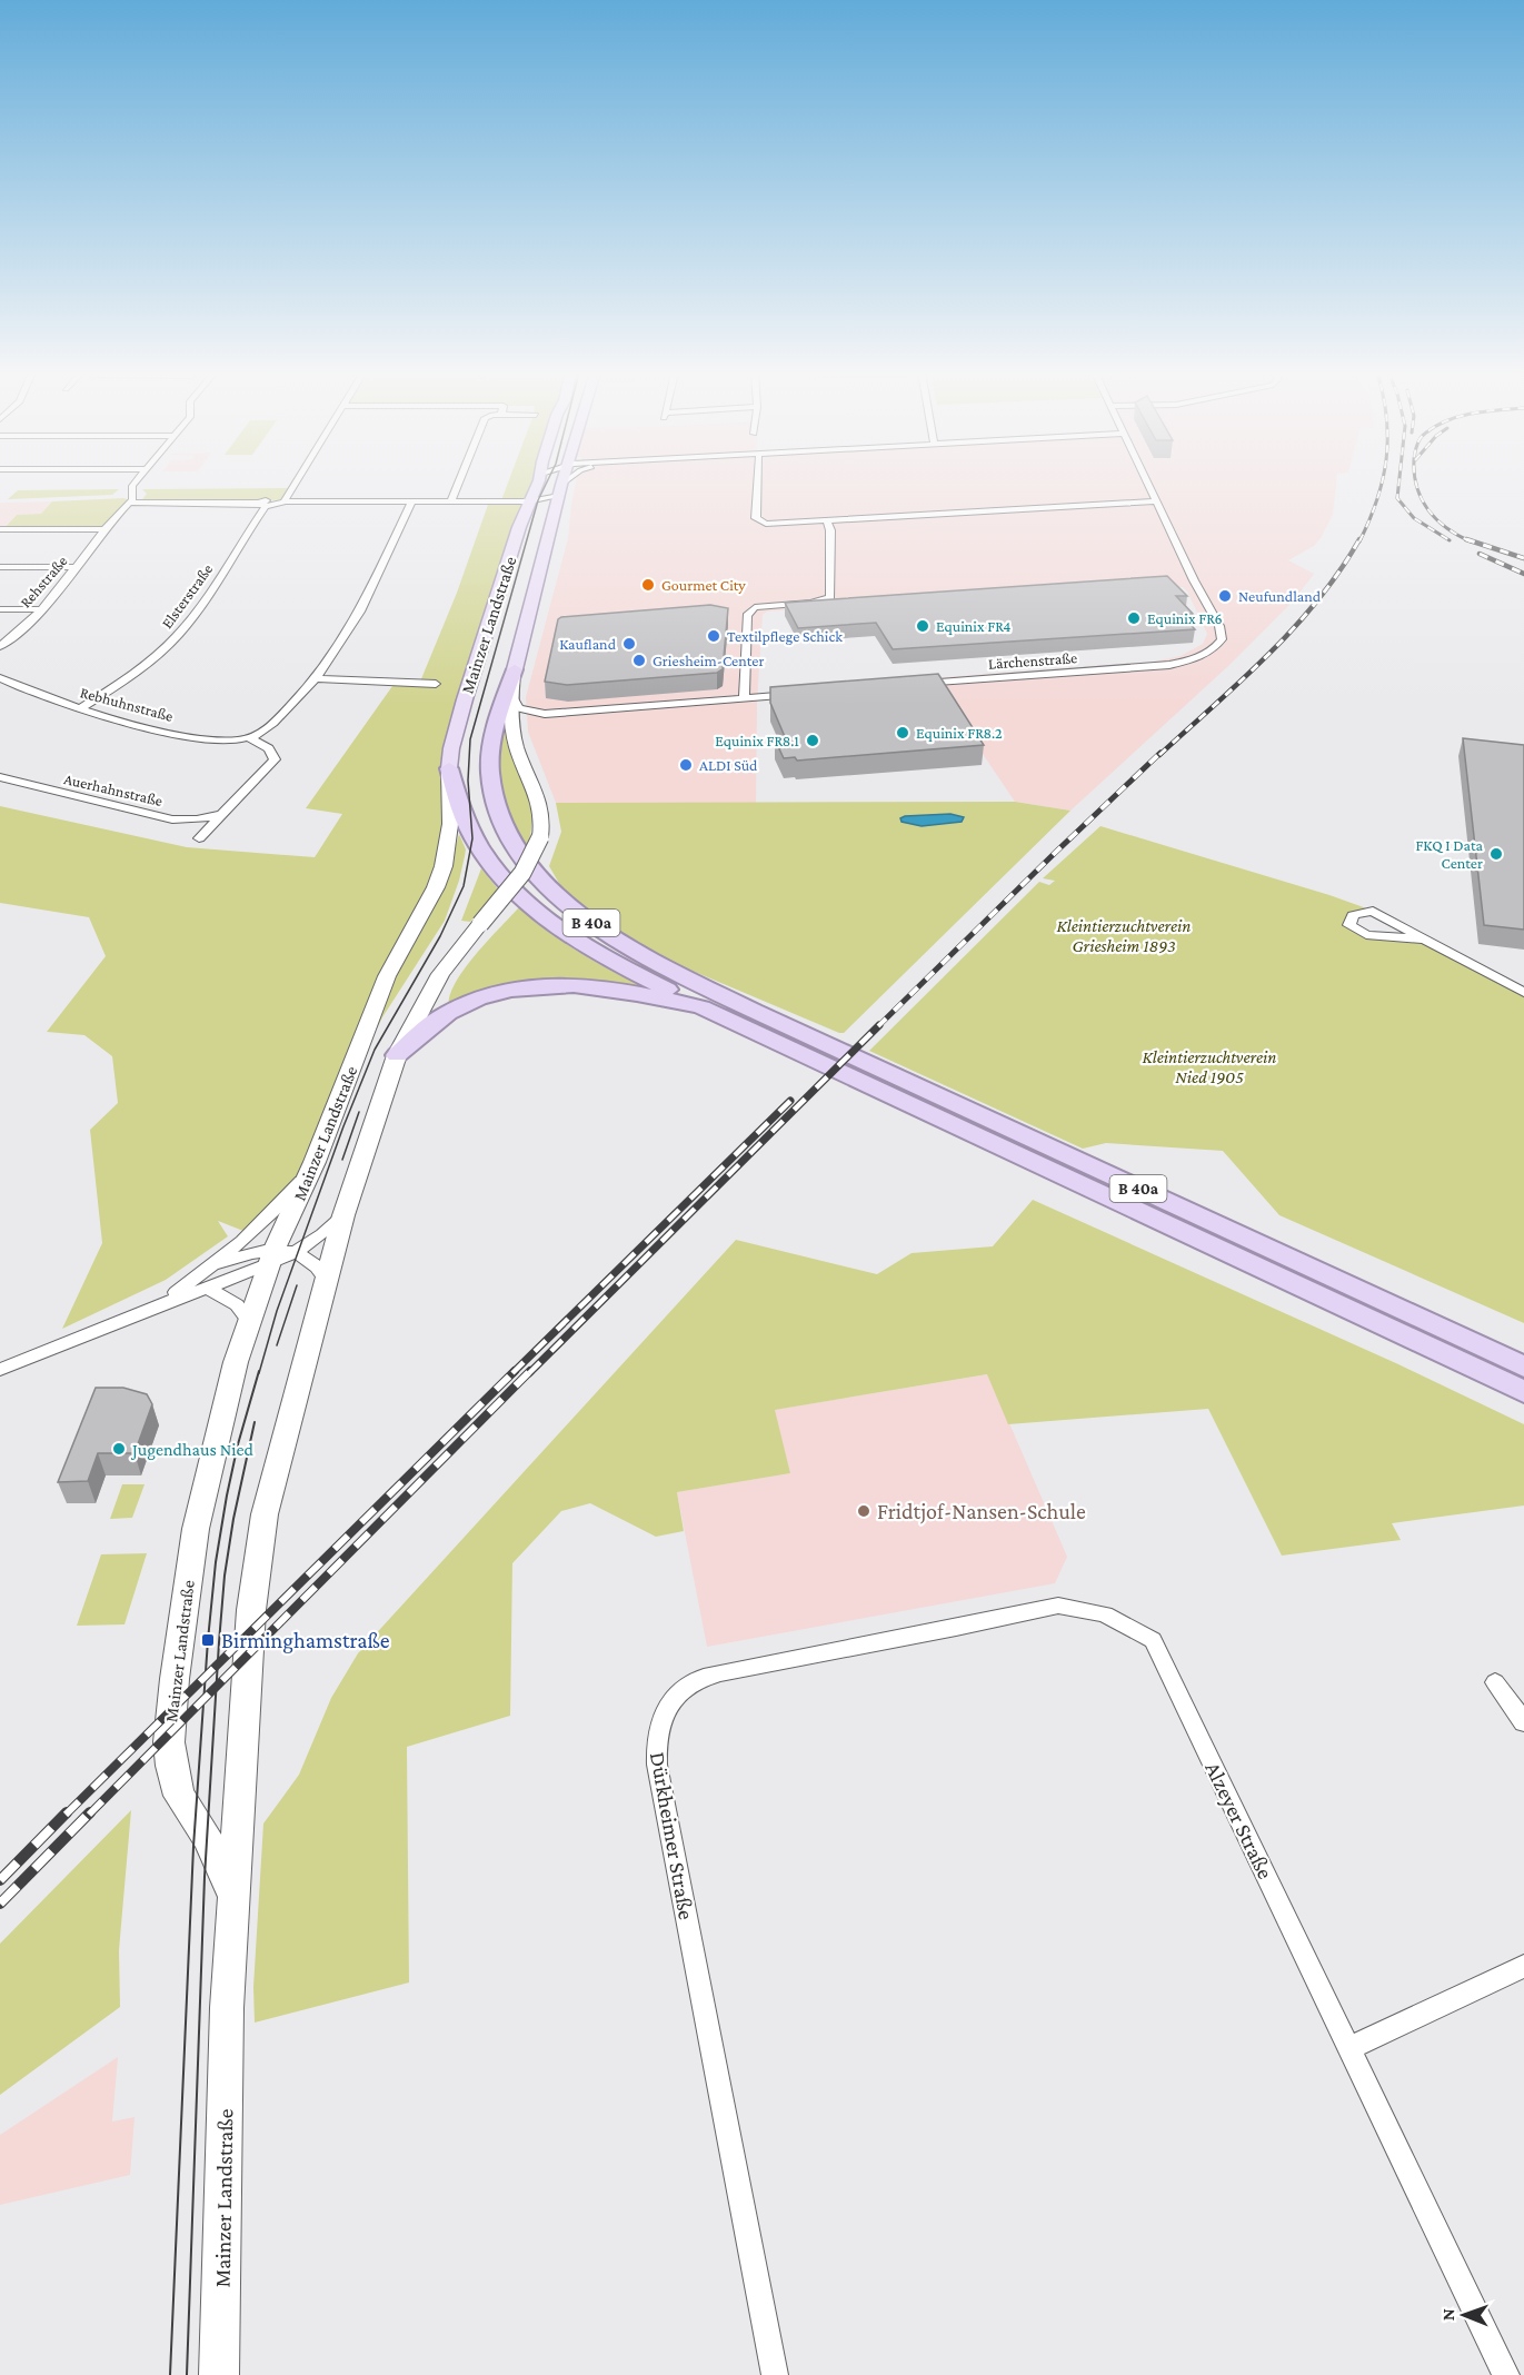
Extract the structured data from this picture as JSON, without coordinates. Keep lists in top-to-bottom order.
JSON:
{
  "streets": {
    "highway": ["B 40a"],
    "main road": ["Mainzer Landstraße"],
    "street": [
      "Rehstraße",
      "Elsterstraße",
      "Lärchenstraße",
      "Rebhuhnstraße",
      "Auerhahnstraße",
      "Alzeyer Straße",
      "Dürkheimer Straße"
    ]
  },
  "crossings": [
    ["Elsterstraße", "Rebhuhnstraße"],
    ["Mainzer Landstraße", "B 40a"],
    ["Alzeyer Straße", "Dürkheimer Straße"]
  ],
  "parks": ["Kleintierzuchtverein Griesheim 1893", "Kleintierzuchtverein Nied 1905"],
  "places": {
    "other": [
      "Gourmet City",
      "Neufundland",
      "Equinix FR6",
      "Equinix FR4",
      "Textilpflege Schick",
      "Kaufland",
      "Griesheim-Center",
      "Equinix FR8.2",
      "Equinix FR8.1",
      "ALDI Süd",
      "FKQ I Data Center",
      "Jugendhaus Nied",
      "Fridtjof-Nansen-Schule"
    ],
    "transit": ["Birminghamstraße"]
  },
  "north": "left"
}
